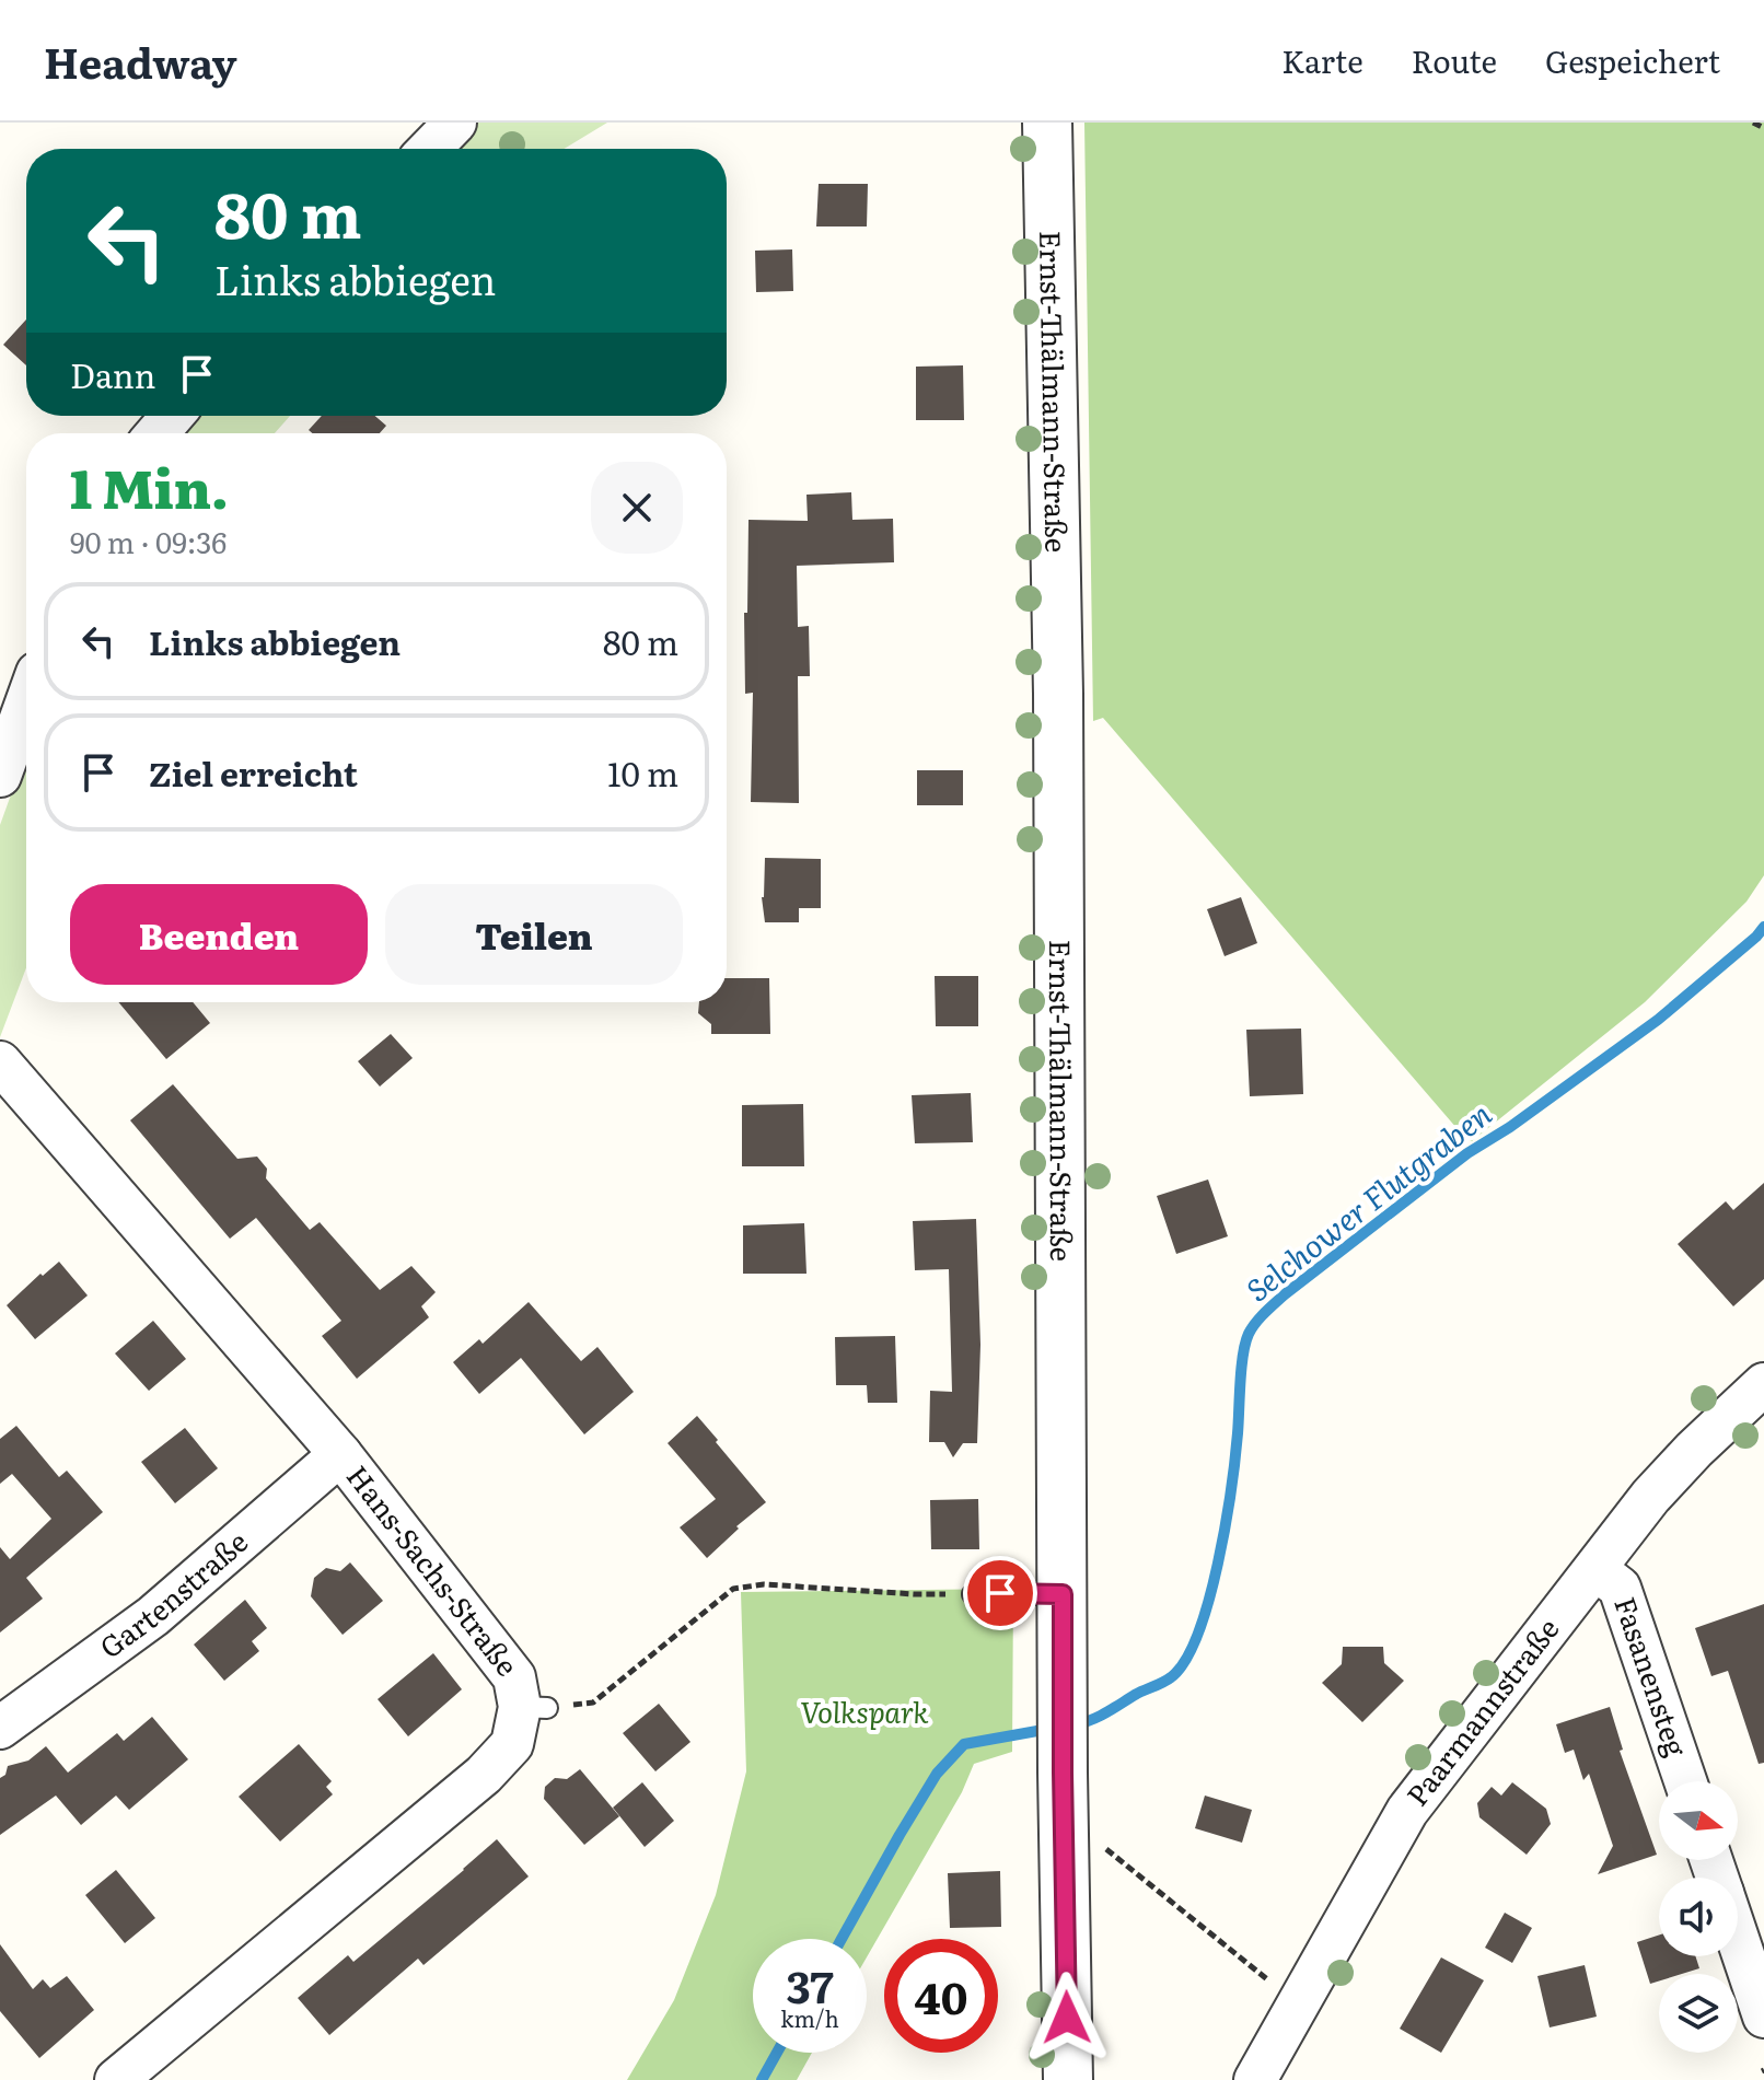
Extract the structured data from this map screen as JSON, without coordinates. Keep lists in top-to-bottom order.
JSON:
{
  "streets": {
    "street": [
      "Ernst-Thälmann-Straße",
      "Hans-Sachs-Straße",
      "Gartenstraße",
      "Fasanensteg",
      "Paarmannstraße"
    ]
  },
  "crossings": [
    ["Hans-Sachs-Straße", "Gartenstraße"],
    ["Fasanensteg", "Paarmannstraße"]
  ],
  "water": ["Selchower Flutgraben"],
  "parks": ["Volkspark"],
  "north": "right",
  "page": {
    "header": "Headway",
    "nav": ["Karte", "Route", "Gespeichert"],
    "turn": ["80 m", "Links abbiegen"],
    "then": "Dann",
    "heading": ["1 Min.", "90 m · 09:36"],
    "list": [
      {
        "name": "Links abbiegen",
        "value": "80 m"
      },
      {
        "name": "Ziel erreicht",
        "value": "10 m"
      }
    ],
    "buttons": ["Beenden", "Teilen"],
    "speed": "37 km/h",
    "limit": "40"
  }
}
